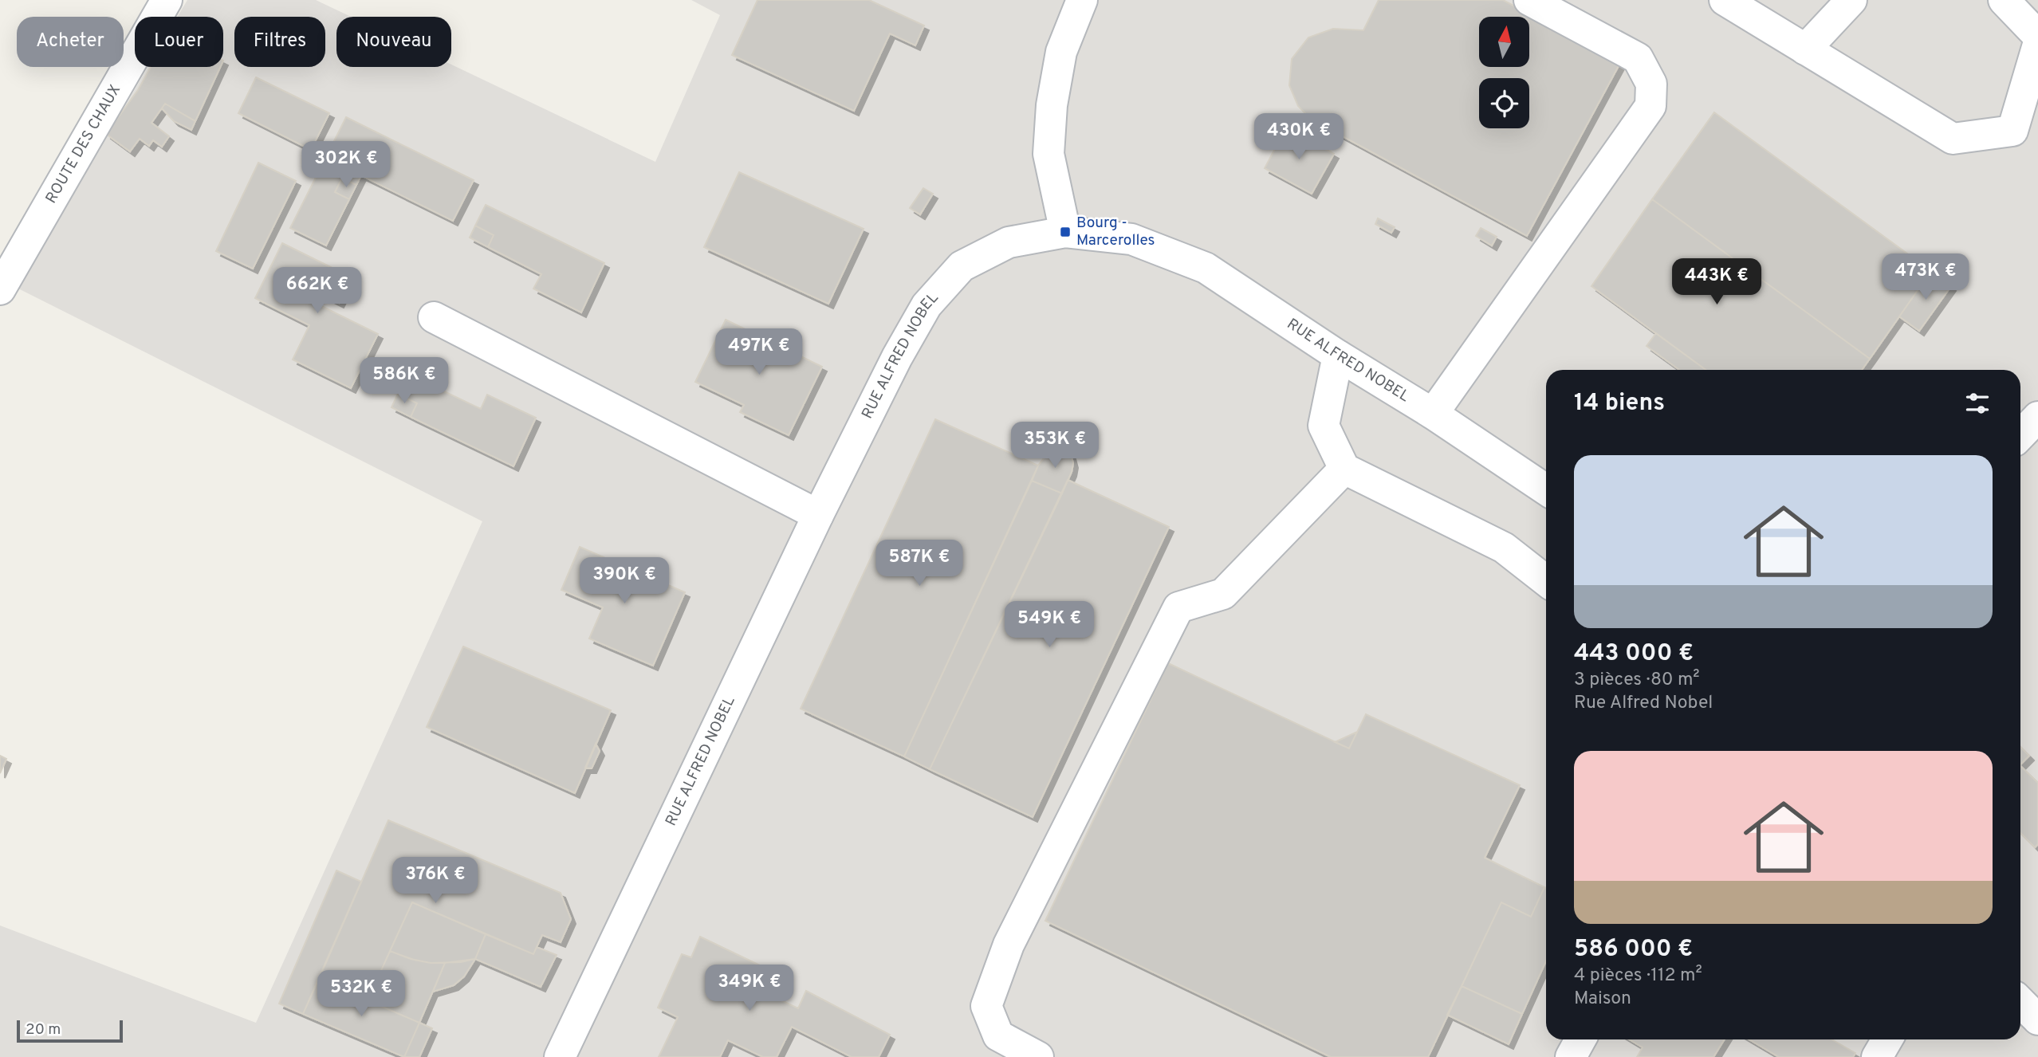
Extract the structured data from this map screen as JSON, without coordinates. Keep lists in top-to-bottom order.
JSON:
{
  "streets": {
    "street": ["ROUTE DES CHAUX", "RUE ALFRED NOBEL"]
  },
  "places": {
    "transit": ["Bourg - Marcerolles"]
  },
  "scale_bar": "20 m",
  "north": "top",
  "page": {
    "chip": [
      "Acheter",
      "Louer",
      "Filtres",
      "Nouveau"
    ],
    "price": [
      "430K €",
      "302K €",
      "473K €",
      "443K €",
      "662K €",
      "497K €",
      "586K €",
      "353K €",
      "587K €",
      "390K €",
      "549K €",
      "376K €",
      "349K €",
      "532K €"
    ],
    "heading": "14 biens",
    "list": [
      {
        "name": "443 000 €",
        "note": "3 pièces · 80 m² · Rue Alfred Nobel"
      },
      {
        "name": "586 000 €",
        "note": "4 pièces · 112 m² · Maison"
      }
    ],
    "scale": "20 m"
  }
}
